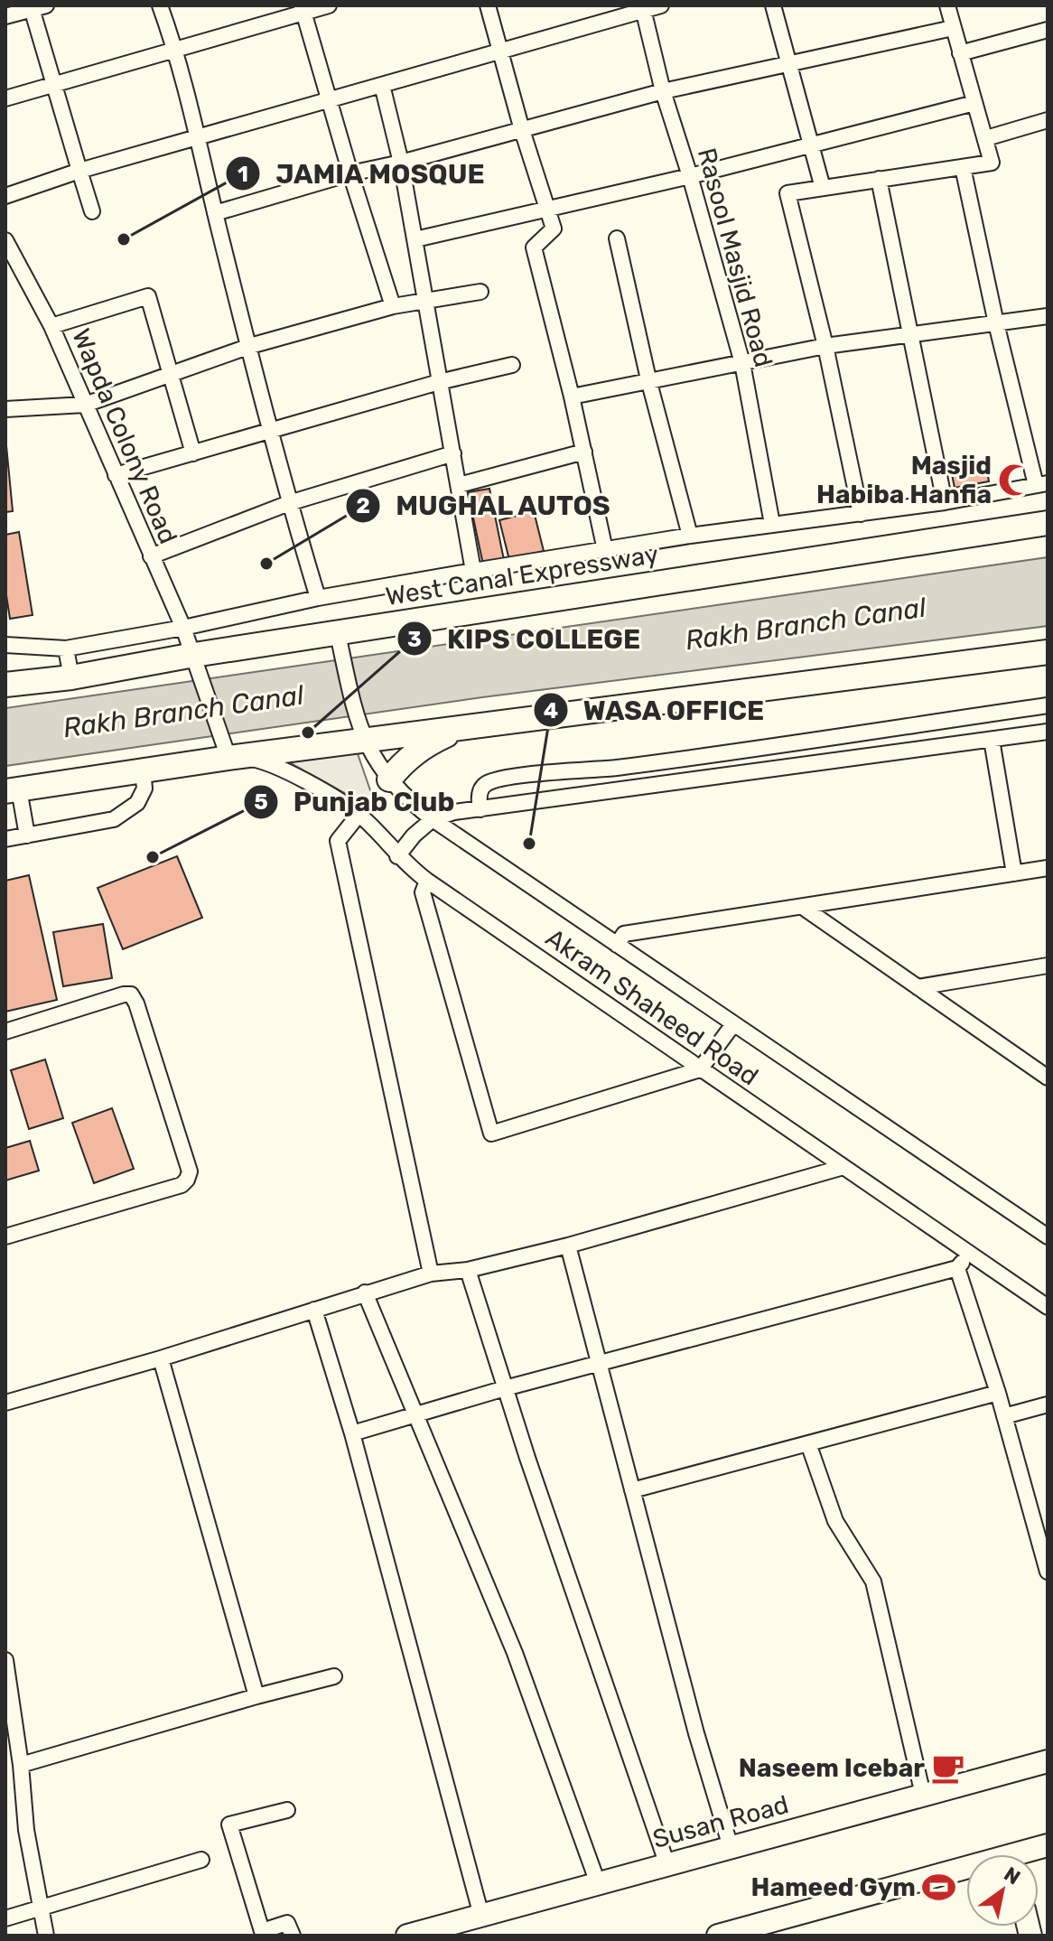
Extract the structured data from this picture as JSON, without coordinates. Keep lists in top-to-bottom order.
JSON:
{
  "streets": {
    "main road": ["West Canal Expressway"],
    "street": [
      "Rasool Masjid Road",
      "Wapda Colony Road",
      "Akram Shaheed Road",
      "Susan Road"
    ]
  },
  "crossings": [
    ["Wapda Colony Road", "West Canal Expressway"],
    ["Wapda Colony Road", "Akram Shaheed Road"],
    ["West Canal Expressway", "Akram Shaheed Road"]
  ],
  "water": ["Rakh Branch Canal"],
  "places": {
    "other": [
      "JAMIA MOSQUE",
      "MUGHAL AUTOS",
      "KIPS COLLEGE",
      "WASA OFFICE",
      "Punjab Club"
    ],
    "mosque": ["Masjid Habiba Hanfia"],
    "cafe": ["Naseem Icebar"],
    "sports": ["Hameed Gym"]
  },
  "north": "top right"
}
